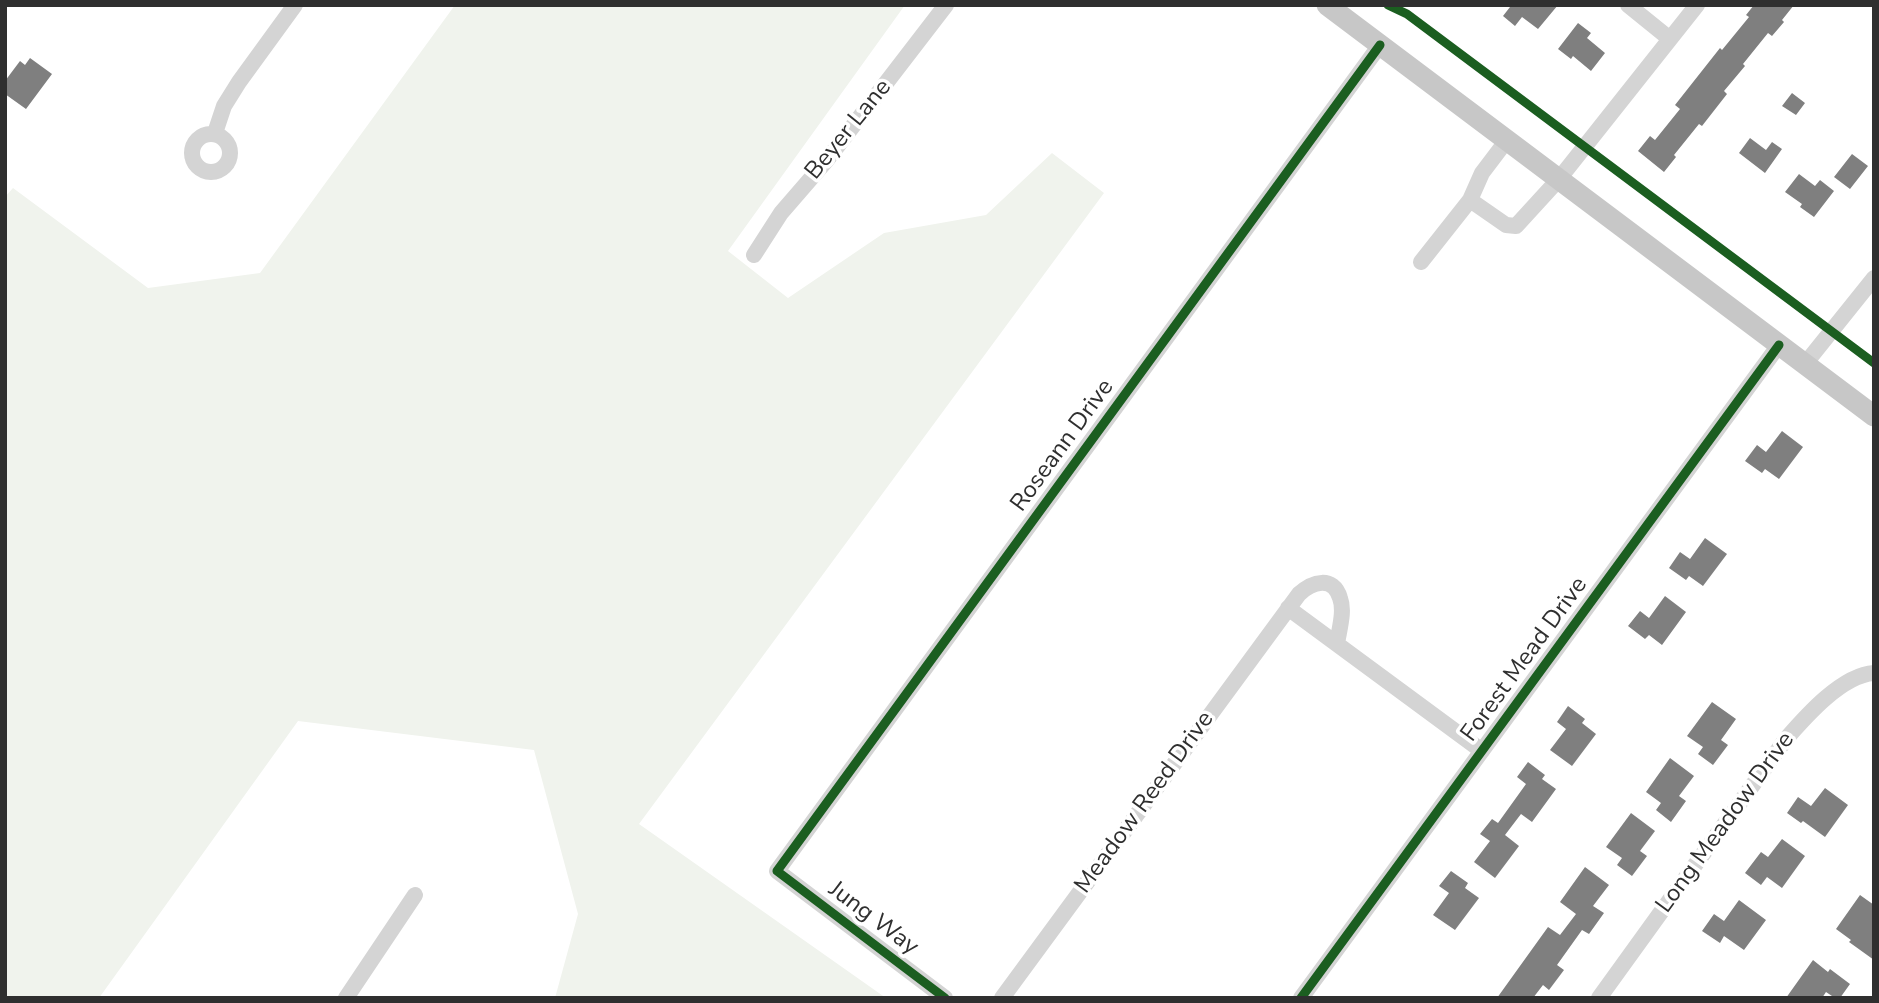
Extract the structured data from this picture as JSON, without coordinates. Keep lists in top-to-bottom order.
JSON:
{
  "streets": {
    "street": [
      "Beyer Lane",
      "Roseann Drive",
      "Forest Mead Drive",
      "Meadow Reed Drive",
      "Long Meadow Drive",
      "Jung Way"
    ]
  },
  "crossings": [
    ["Roseann Drive", "Jung Way"]
  ]
}
